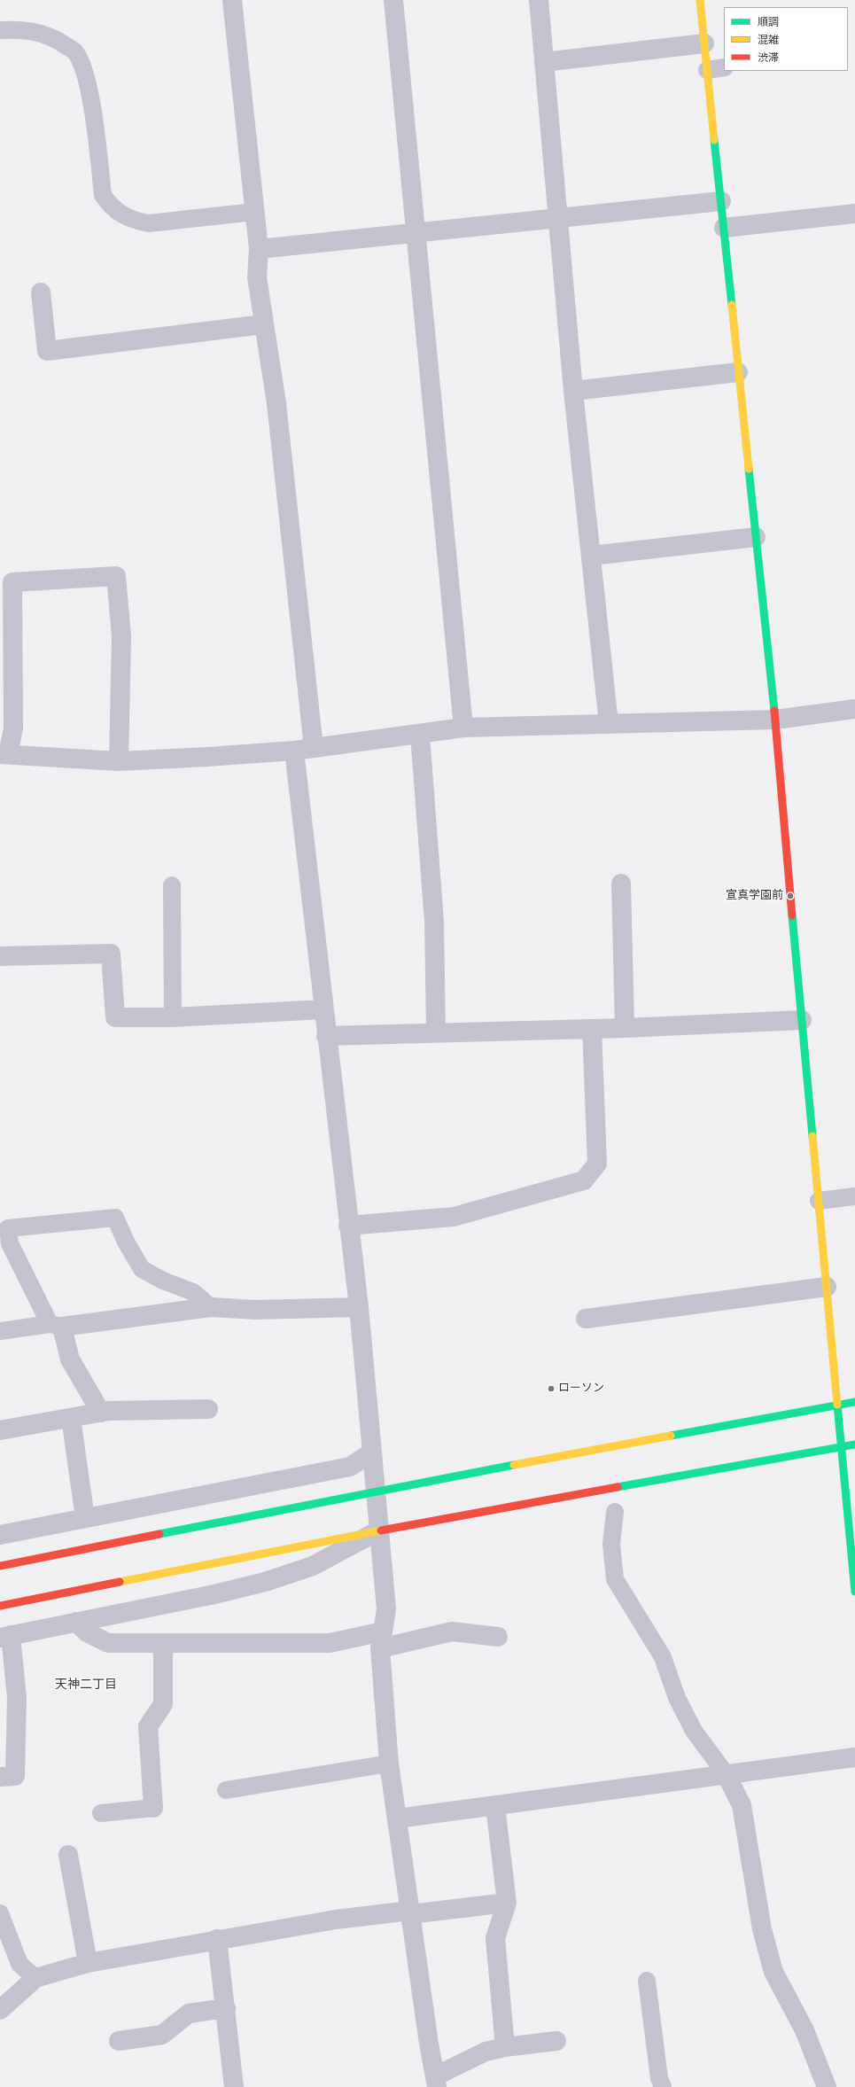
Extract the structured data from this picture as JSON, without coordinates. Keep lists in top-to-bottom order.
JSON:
{
  "districts": ["天神二丁目"],
  "places": ["宣真学園前", "ローソン"],
  "legend": ["順調", "混雑", "渋滞"]
}
